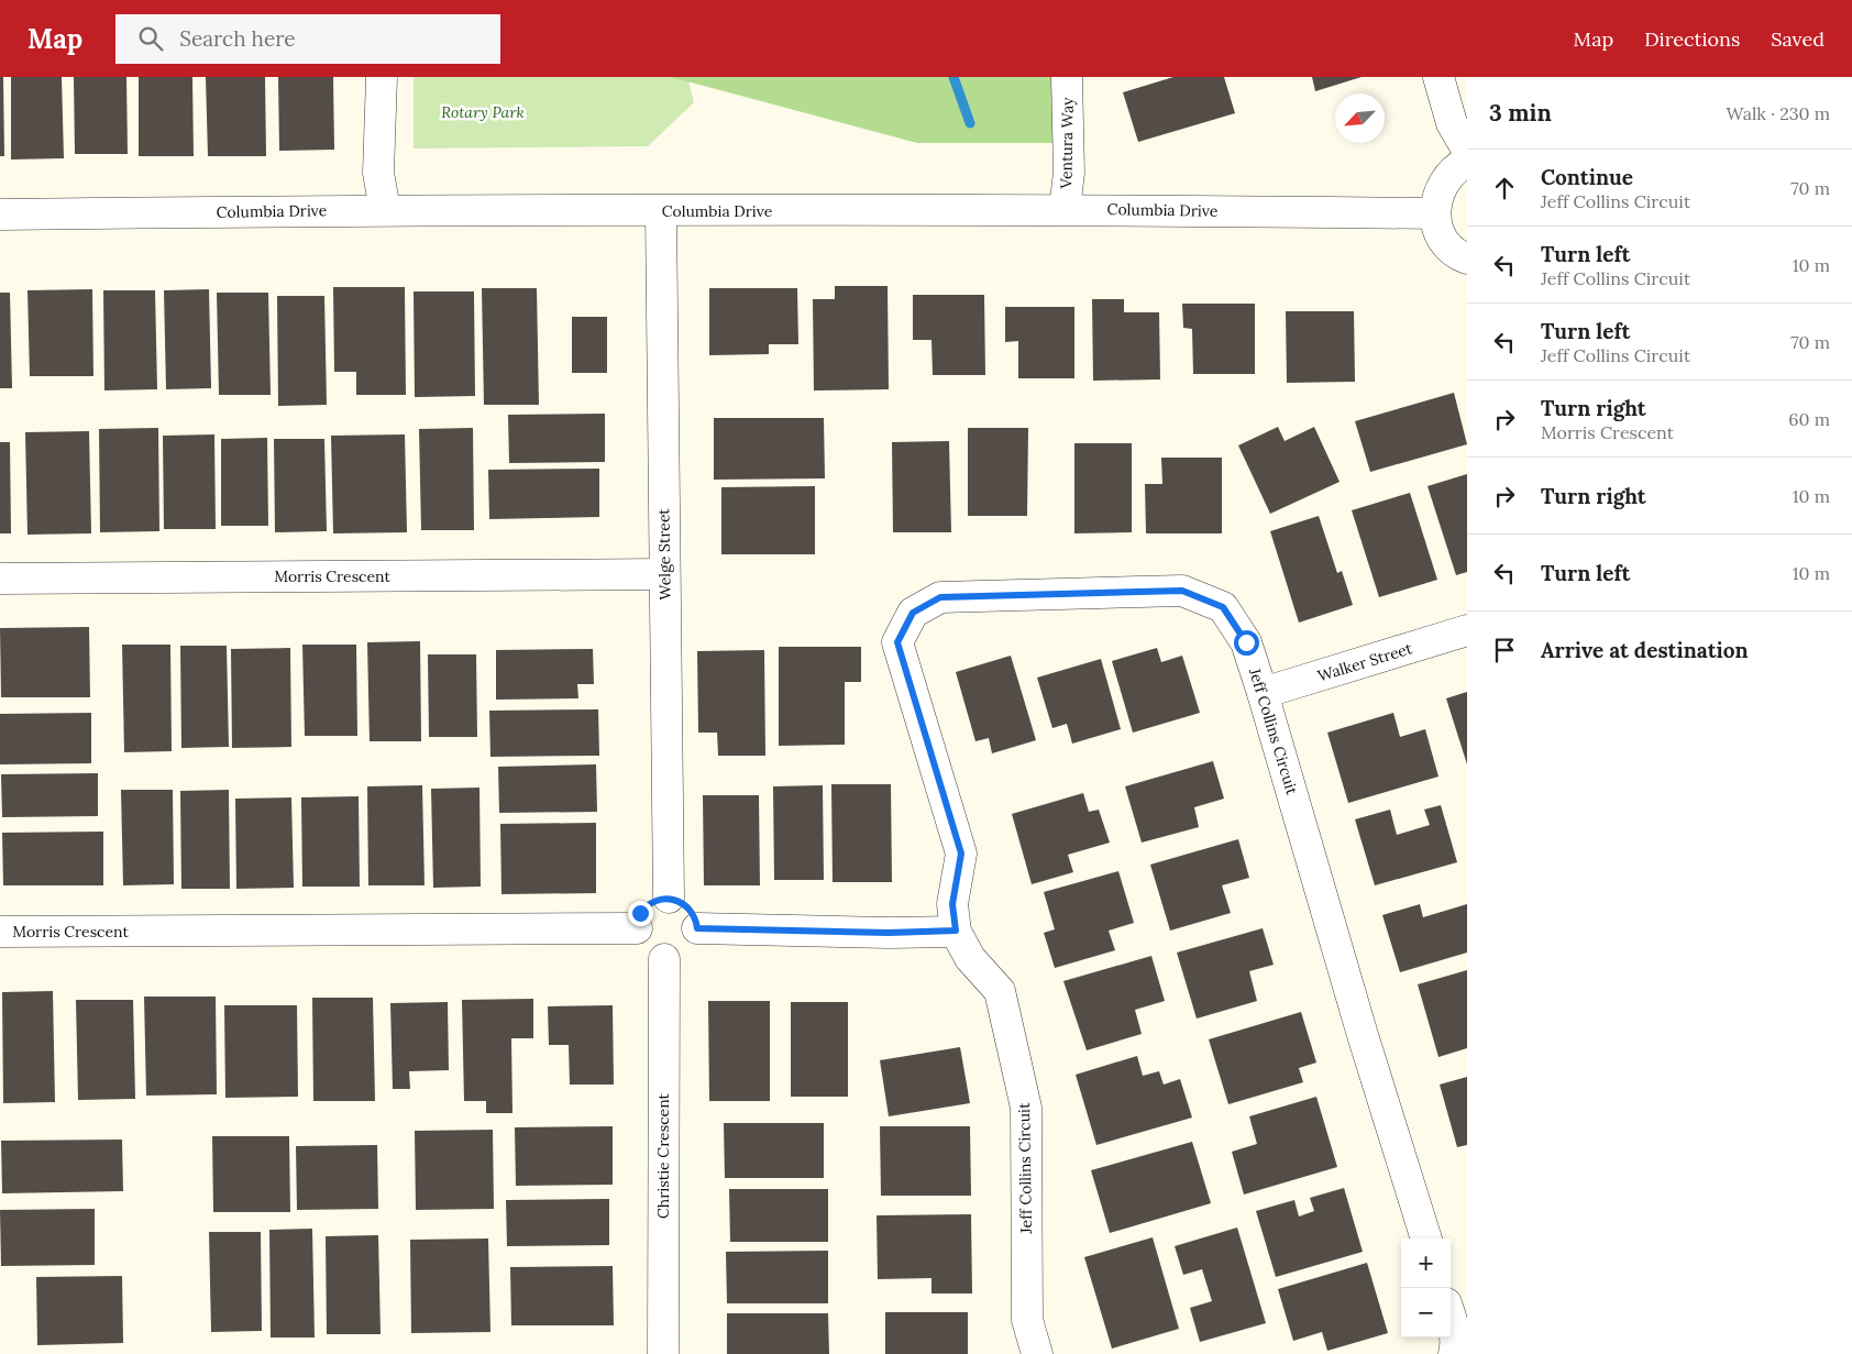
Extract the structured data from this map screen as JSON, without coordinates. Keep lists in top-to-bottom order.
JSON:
{
  "streets": {
    "street": [
      "Ventura Way",
      "Columbia Drive",
      "Welge Street",
      "Morris Crescent",
      "Walker Street",
      "Jeff Collins Circuit",
      "Christie Crescent"
    ]
  },
  "crossings": [
    ["Ventura Way", "Columbia Drive"],
    ["Columbia Drive", "Welge Street"],
    ["Welge Street", "Morris Crescent"],
    ["Welge Street", "Christie Crescent"],
    ["Morris Crescent", "Christie Crescent"],
    ["Walker Street", "Jeff Collins Circuit"]
  ],
  "parks": ["Rotary Park"],
  "north": "bottom left",
  "page": {
    "header": "Map",
    "search": "Search here",
    "nav": ["Map", "Directions", "Saved"],
    "heading": ["3 min", "Walk · 230 m"],
    "list": [
      ["Continue", "Jeff Collins Circuit", "70 m"],
      ["Turn left", "Jeff Collins Circuit", "10 m"],
      ["Turn left", "Jeff Collins Circuit", "70 m"],
      ["Turn right", "Morris Crescent", "60 m"],
      ["Turn right", "10 m"],
      ["Turn left", "10 m"],
      "Arrive at destination"
    ],
    "map_buttons": ["+", "−"]
  }
}
